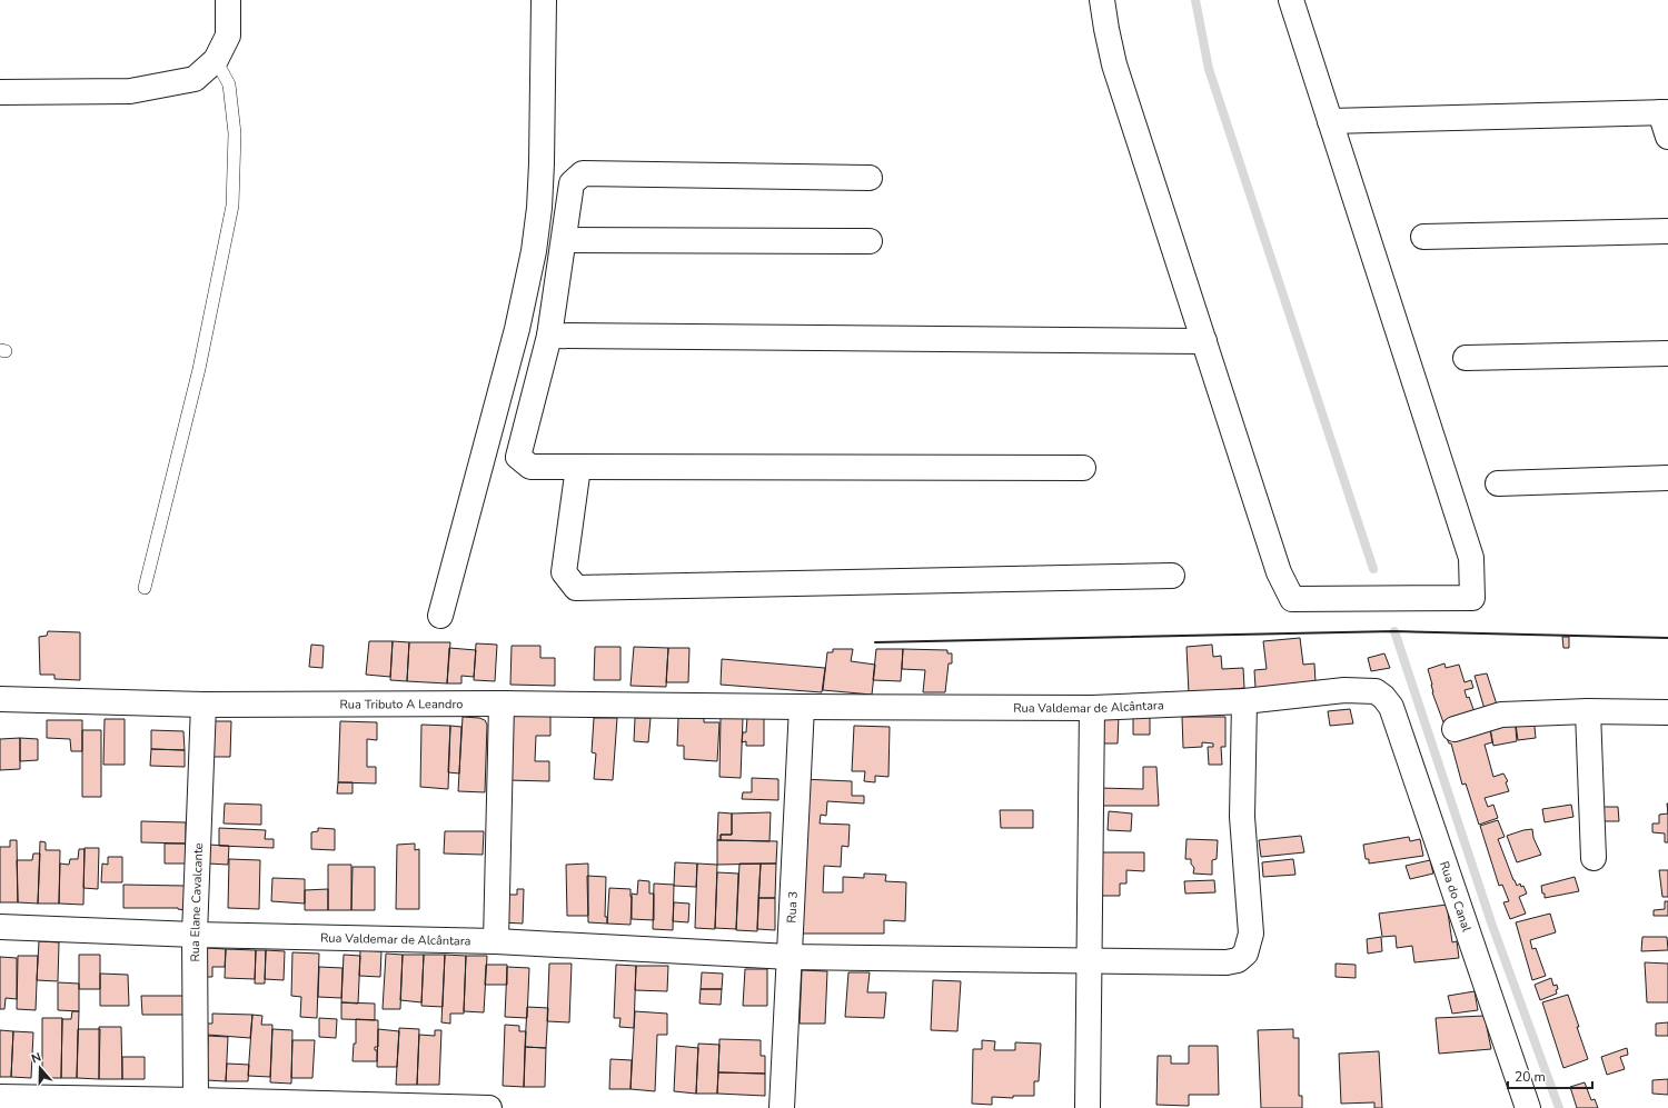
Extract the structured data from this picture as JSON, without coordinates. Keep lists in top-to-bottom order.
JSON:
{
  "streets": {
    "street": [
      "Rua Tributo A Leandro",
      "Rua Valdemar de Alcântara",
      "Rua do Canal",
      "Rua Elane Cavalcante",
      "Rua 3"
    ]
  },
  "crossings": [
    ["Rua Tributo A Leandro", "Rua Valdemar de Alcântara"],
    ["Rua Tributo A Leandro", "Rua Elane Cavalcante"],
    ["Rua Tributo A Leandro", "Rua 3"],
    ["Rua Valdemar de Alcântara", "Rua do Canal"],
    ["Rua Valdemar de Alcântara", "Rua Elane Cavalcante"],
    ["Rua Valdemar de Alcântara", "Rua 3"]
  ],
  "scale_bar": "20 m",
  "north": "top"
}
